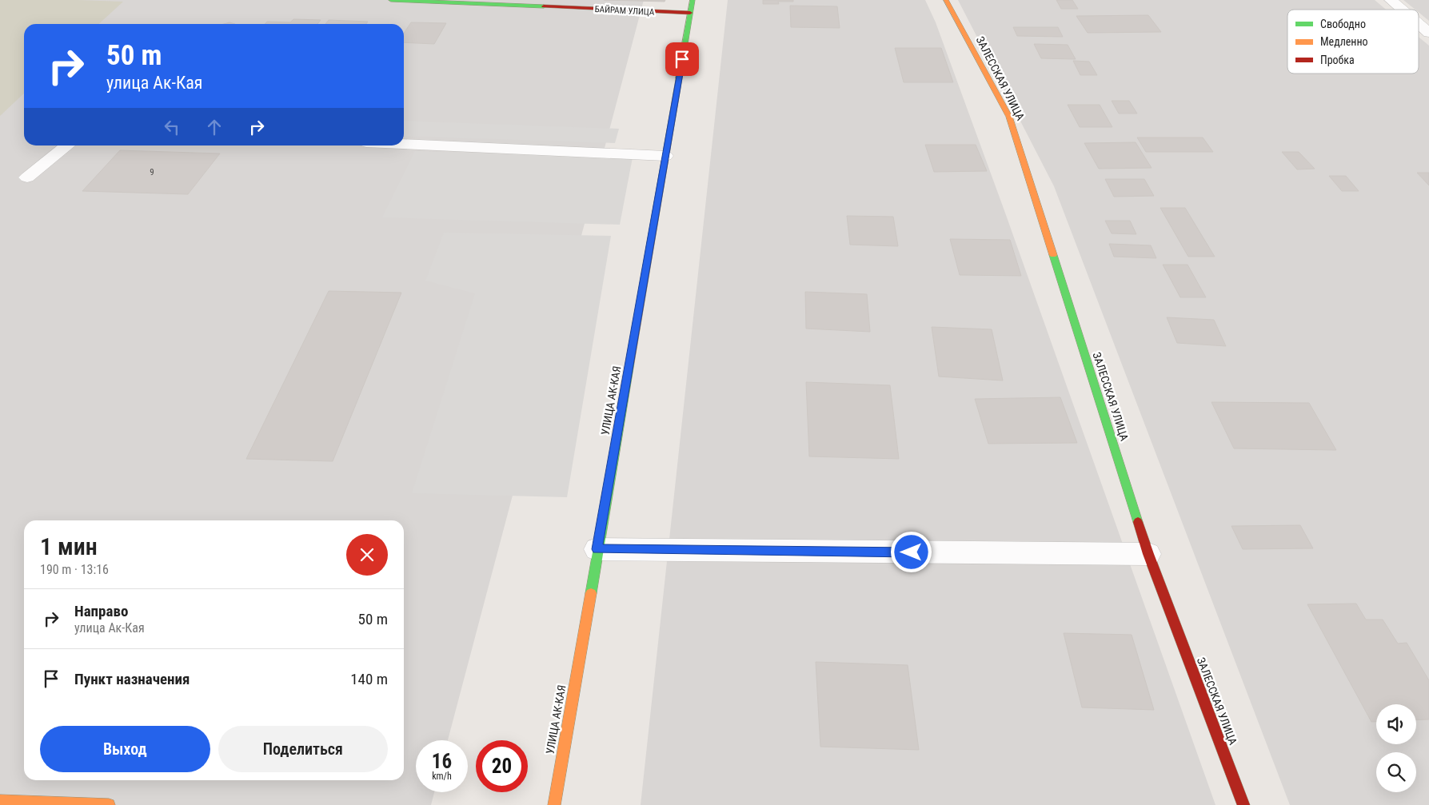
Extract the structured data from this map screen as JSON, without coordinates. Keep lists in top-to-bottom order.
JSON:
{
  "streets": {
    "street": ["БАЙРАМ УЛИЦА", "ЗАЛЕССКАЯ УЛИЦА", "УЛИЦА АК-КАЯ"]
  },
  "crossings": [
    ["БАЙРАМ УЛИЦА", "УЛИЦА АК-КАЯ"]
  ],
  "house_numbers": ["9"],
  "legend": ["Свободно", "Медленно", "Пробка"],
  "page": {
    "turn": ["50 m", "улица Ак-Кая"],
    "heading": ["1 мин", "190 m · 13:16"],
    "list": [
      {
        "name": "Направо",
        "note": "улица Ак-Кая",
        "value": "50 m"
      },
      {
        "name": "Пункт назначения",
        "value": "140 m"
      }
    ],
    "buttons": ["Выход", "Поделиться"],
    "speed": "16 km/h",
    "limit": "20"
  }
}
